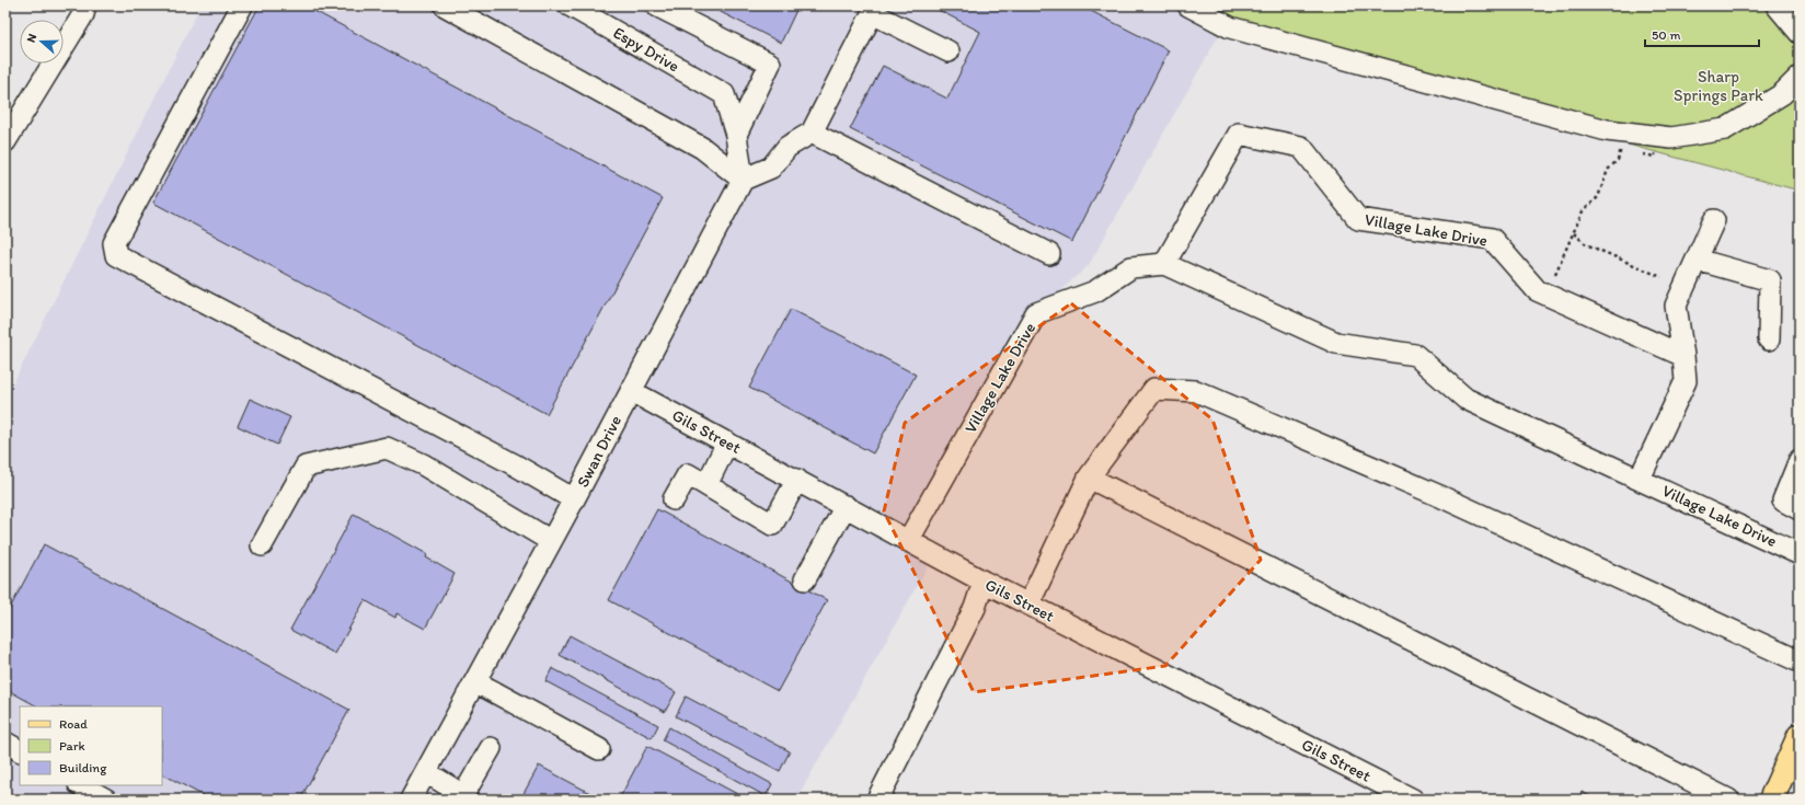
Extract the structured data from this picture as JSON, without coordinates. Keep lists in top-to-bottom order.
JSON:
{
  "streets": {
    "street": [
      "Espy Drive",
      "Village Lake Drive",
      "Gils Street",
      "Swan Drive"
    ]
  },
  "crossings": [
    ["Village Lake Drive", "Gils Street"],
    ["Gils Street", "Swan Drive"]
  ],
  "parks": ["Sharp Springs Park"],
  "legend": ["Road", "Park", "Building"],
  "scale_bar": "50 m",
  "north": "left"
}
